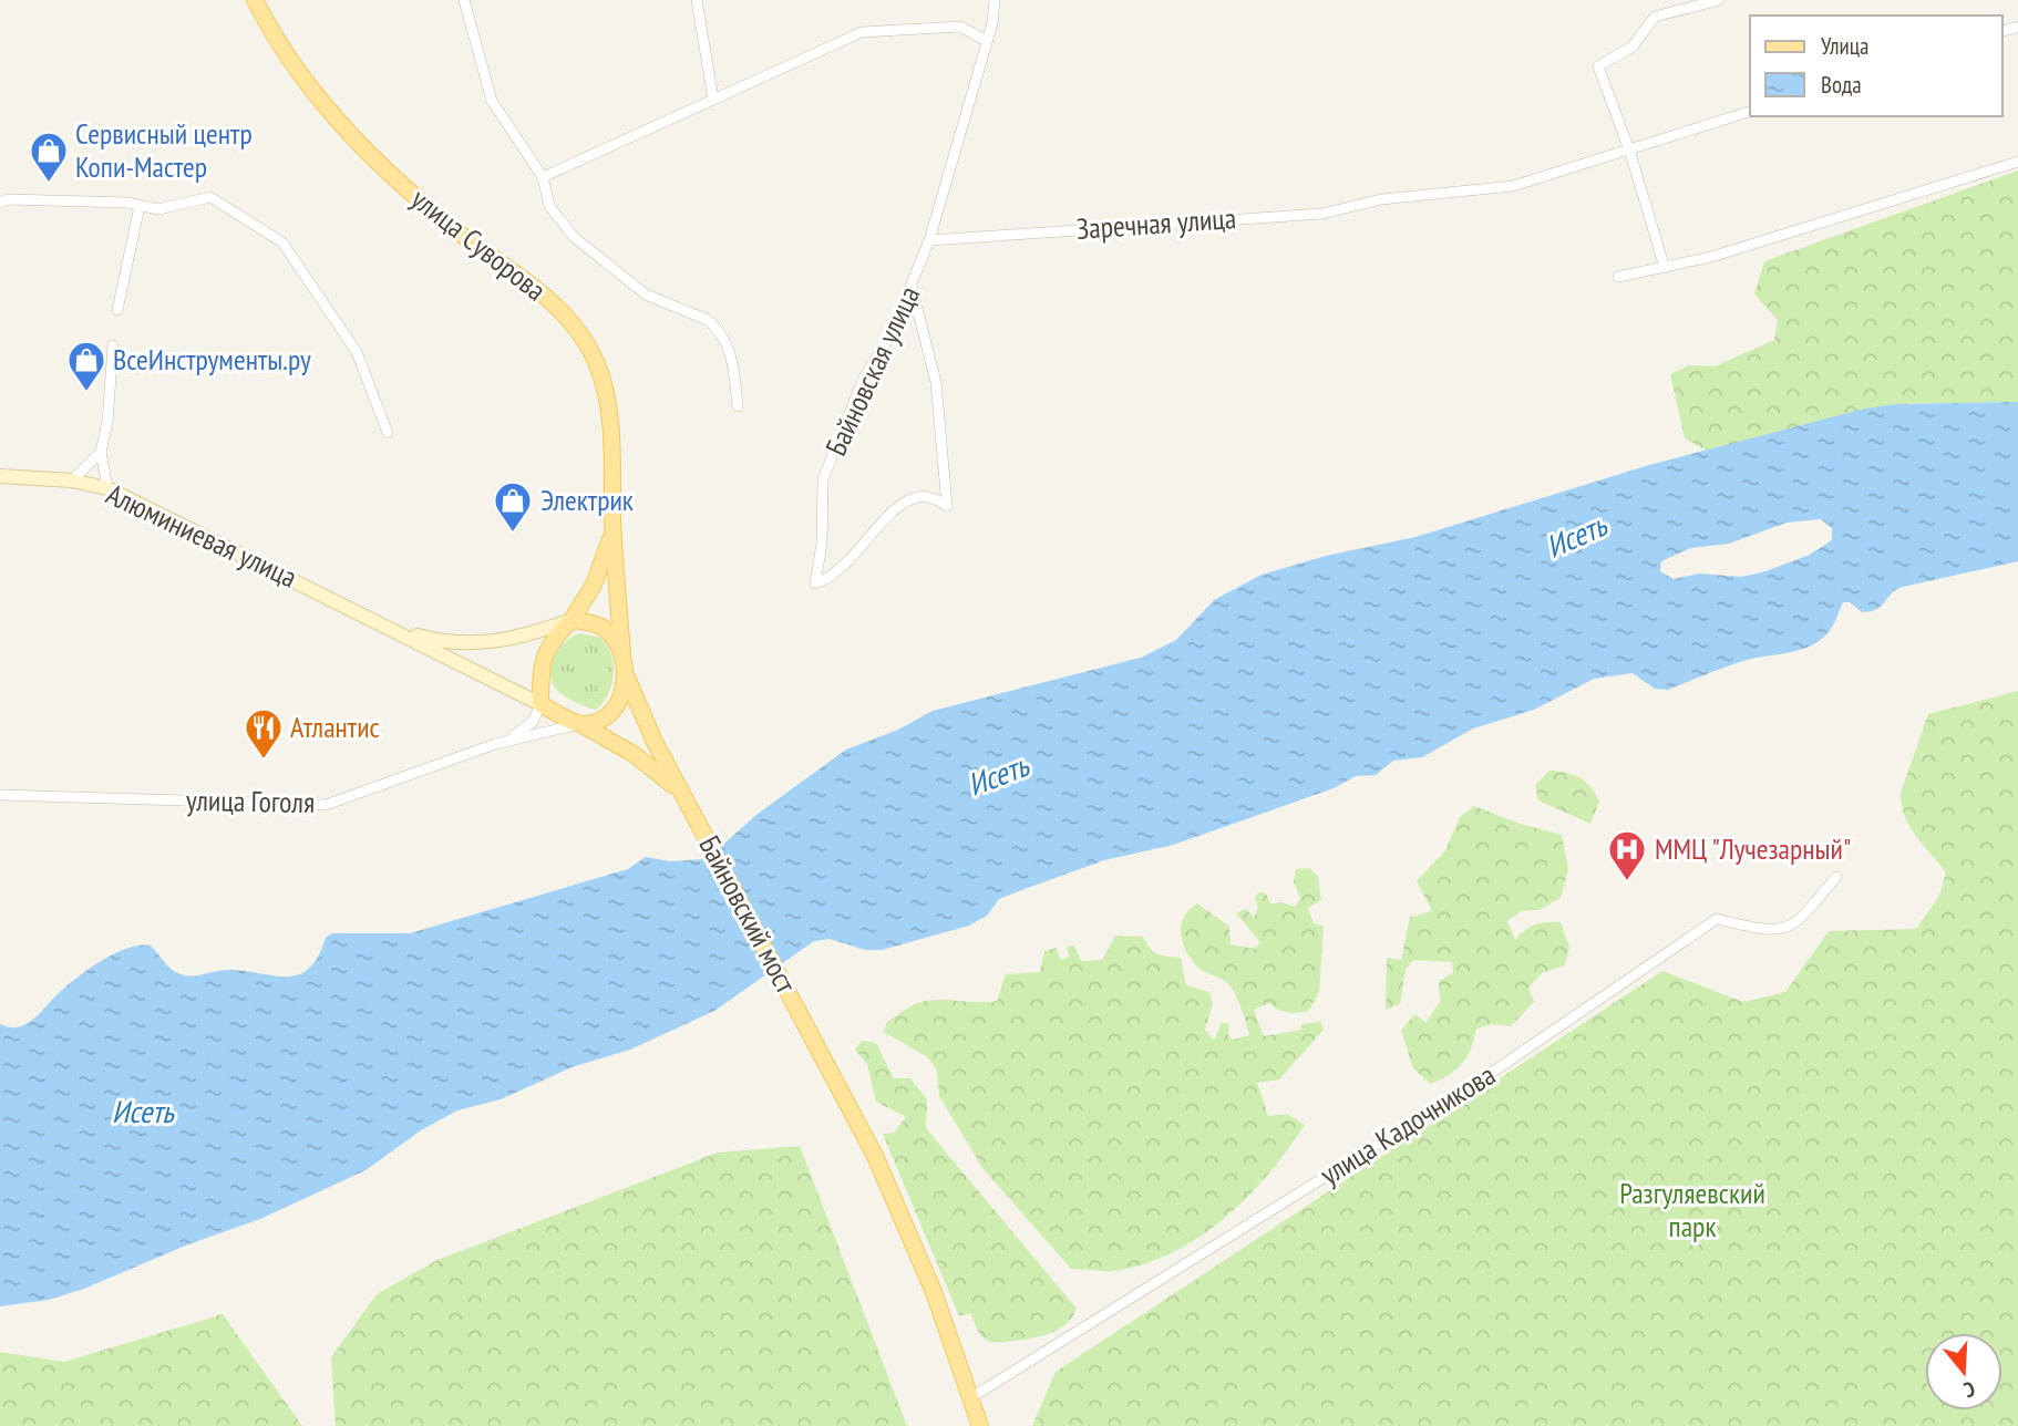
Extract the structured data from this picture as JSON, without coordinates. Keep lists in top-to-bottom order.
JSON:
{
  "streets": {
    "main road": ["улица Суворова", "Алюминиевая улица", "Байновский мост"],
    "street": [
      "Заречная улица",
      "Байновская улица",
      "улица Гоголя",
      "улица Кадочникова"
    ]
  },
  "crossings": [
    ["Заречная улица", "Байновская улица"],
    ["улица Суворова", "улица Гоголя"],
    ["Байновский мост", "улица Кадочникова"]
  ],
  "water": ["Исеть"],
  "parks": ["Разгуляевский парк"],
  "places": {
    "shop": ["Сервисный центр Копи-Мастер", "ВсеИнструменты.ру", "Электрик"],
    "restaurant": ["Атлантис"],
    "hospital": ["ММЦ \"Лучезарный\""]
  },
  "legend": ["Улица", "Вода"],
  "north": "bottom"
}
